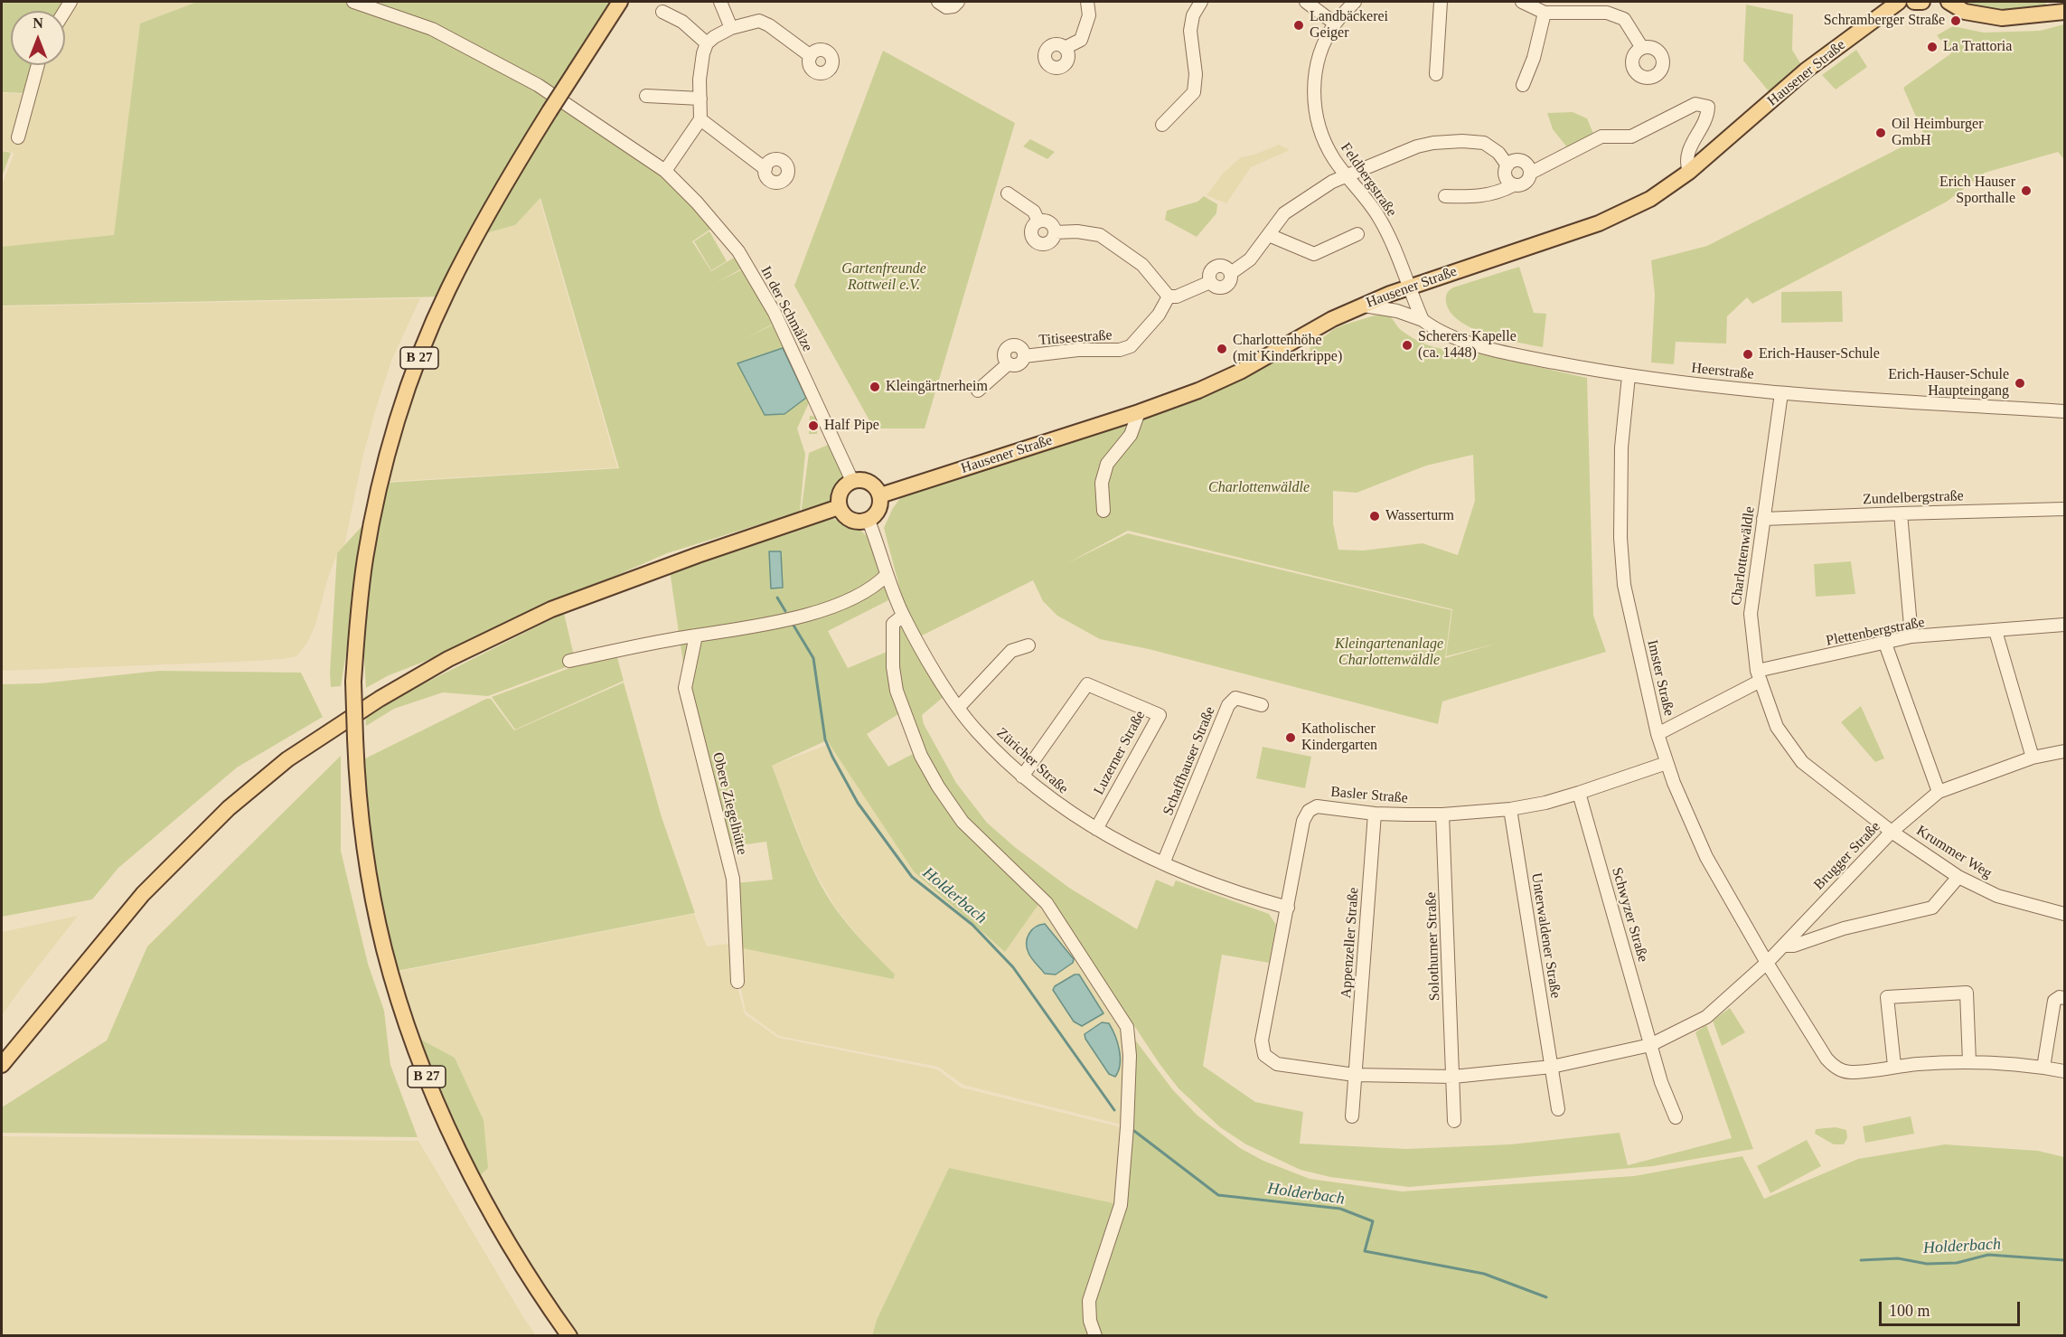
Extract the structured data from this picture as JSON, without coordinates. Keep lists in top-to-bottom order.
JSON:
{
  "streets": {
    "main road": ["Hausener Straße", "B 27"],
    "street": [
      "Feldbergstraße",
      "In der Schmälze",
      "Titiseestraße",
      "Heerstraße",
      "Zundelbergstraße",
      "Charlottenwäldle",
      "Plettenbergstraße",
      "Imster Straße",
      "Luzerner Straße",
      "Züricher Straße",
      "Schaffhauser Straße",
      "Basler Straße",
      "Obere Ziegelhütte",
      "Krummer Weg",
      "Brugger Straße",
      "Schwyzer Straße",
      "Unterwaldener Straße",
      "Appenzeller Straße",
      "Solothurner Straße"
    ]
  },
  "crossings": [
    ["Hausener Straße", "Feldbergstraße"],
    ["Hausener Straße", "In der Schmälze"],
    ["Hausener Straße", "Heerstraße"],
    ["Hausener Straße", "Züricher Straße"],
    ["In der Schmälze", "Züricher Straße"],
    ["Heerstraße", "Charlottenwäldle"],
    ["Heerstraße", "Imster Straße"],
    ["Zundelbergstraße", "Charlottenwäldle"],
    ["Charlottenwäldle", "Plettenbergstraße"],
    ["Charlottenwäldle", "Krummer Weg"],
    ["Charlottenwäldle", "Brugger Straße"],
    ["Plettenbergstraße", "Imster Straße"],
    ["Imster Straße", "Basler Straße"],
    ["Imster Straße", "Brugger Straße"],
    ["Luzerner Straße", "Züricher Straße"],
    ["Züricher Straße", "Schaffhauser Straße"],
    ["Züricher Straße", "Basler Straße"],
    ["Basler Straße", "Brugger Straße"],
    ["Basler Straße", "Schwyzer Straße"],
    ["Basler Straße", "Unterwaldener Straße"],
    ["Basler Straße", "Appenzeller Straße"],
    ["Basler Straße", "Solothurner Straße"],
    ["Krummer Weg", "Brugger Straße"]
  ],
  "water": ["Holderbach"],
  "parks": ["Gartenfreunde Rottweil e.V.", "Charlottenwäldle", "Kleingartenanlage Charlottenwäldle"],
  "places": [
    "Schramberger Straße",
    "Landbäckerei Geiger",
    "La Trattoria",
    "Oil Heimburger GmbH",
    "Erich Hauser Sporthalle",
    "Scherers Kapelle (ca. 1448)",
    "Charlottenhöhe (mit Kinderkrippe)",
    "Erich-Hauser-Schule",
    "Erich-Hauser-Schule Haupteingang",
    "Kleingärtnerheim",
    "Half Pipe",
    "Wasserturm",
    "Katholischer Kindergarten"
  ],
  "scale_bar": "100 m",
  "north": "top"
}
